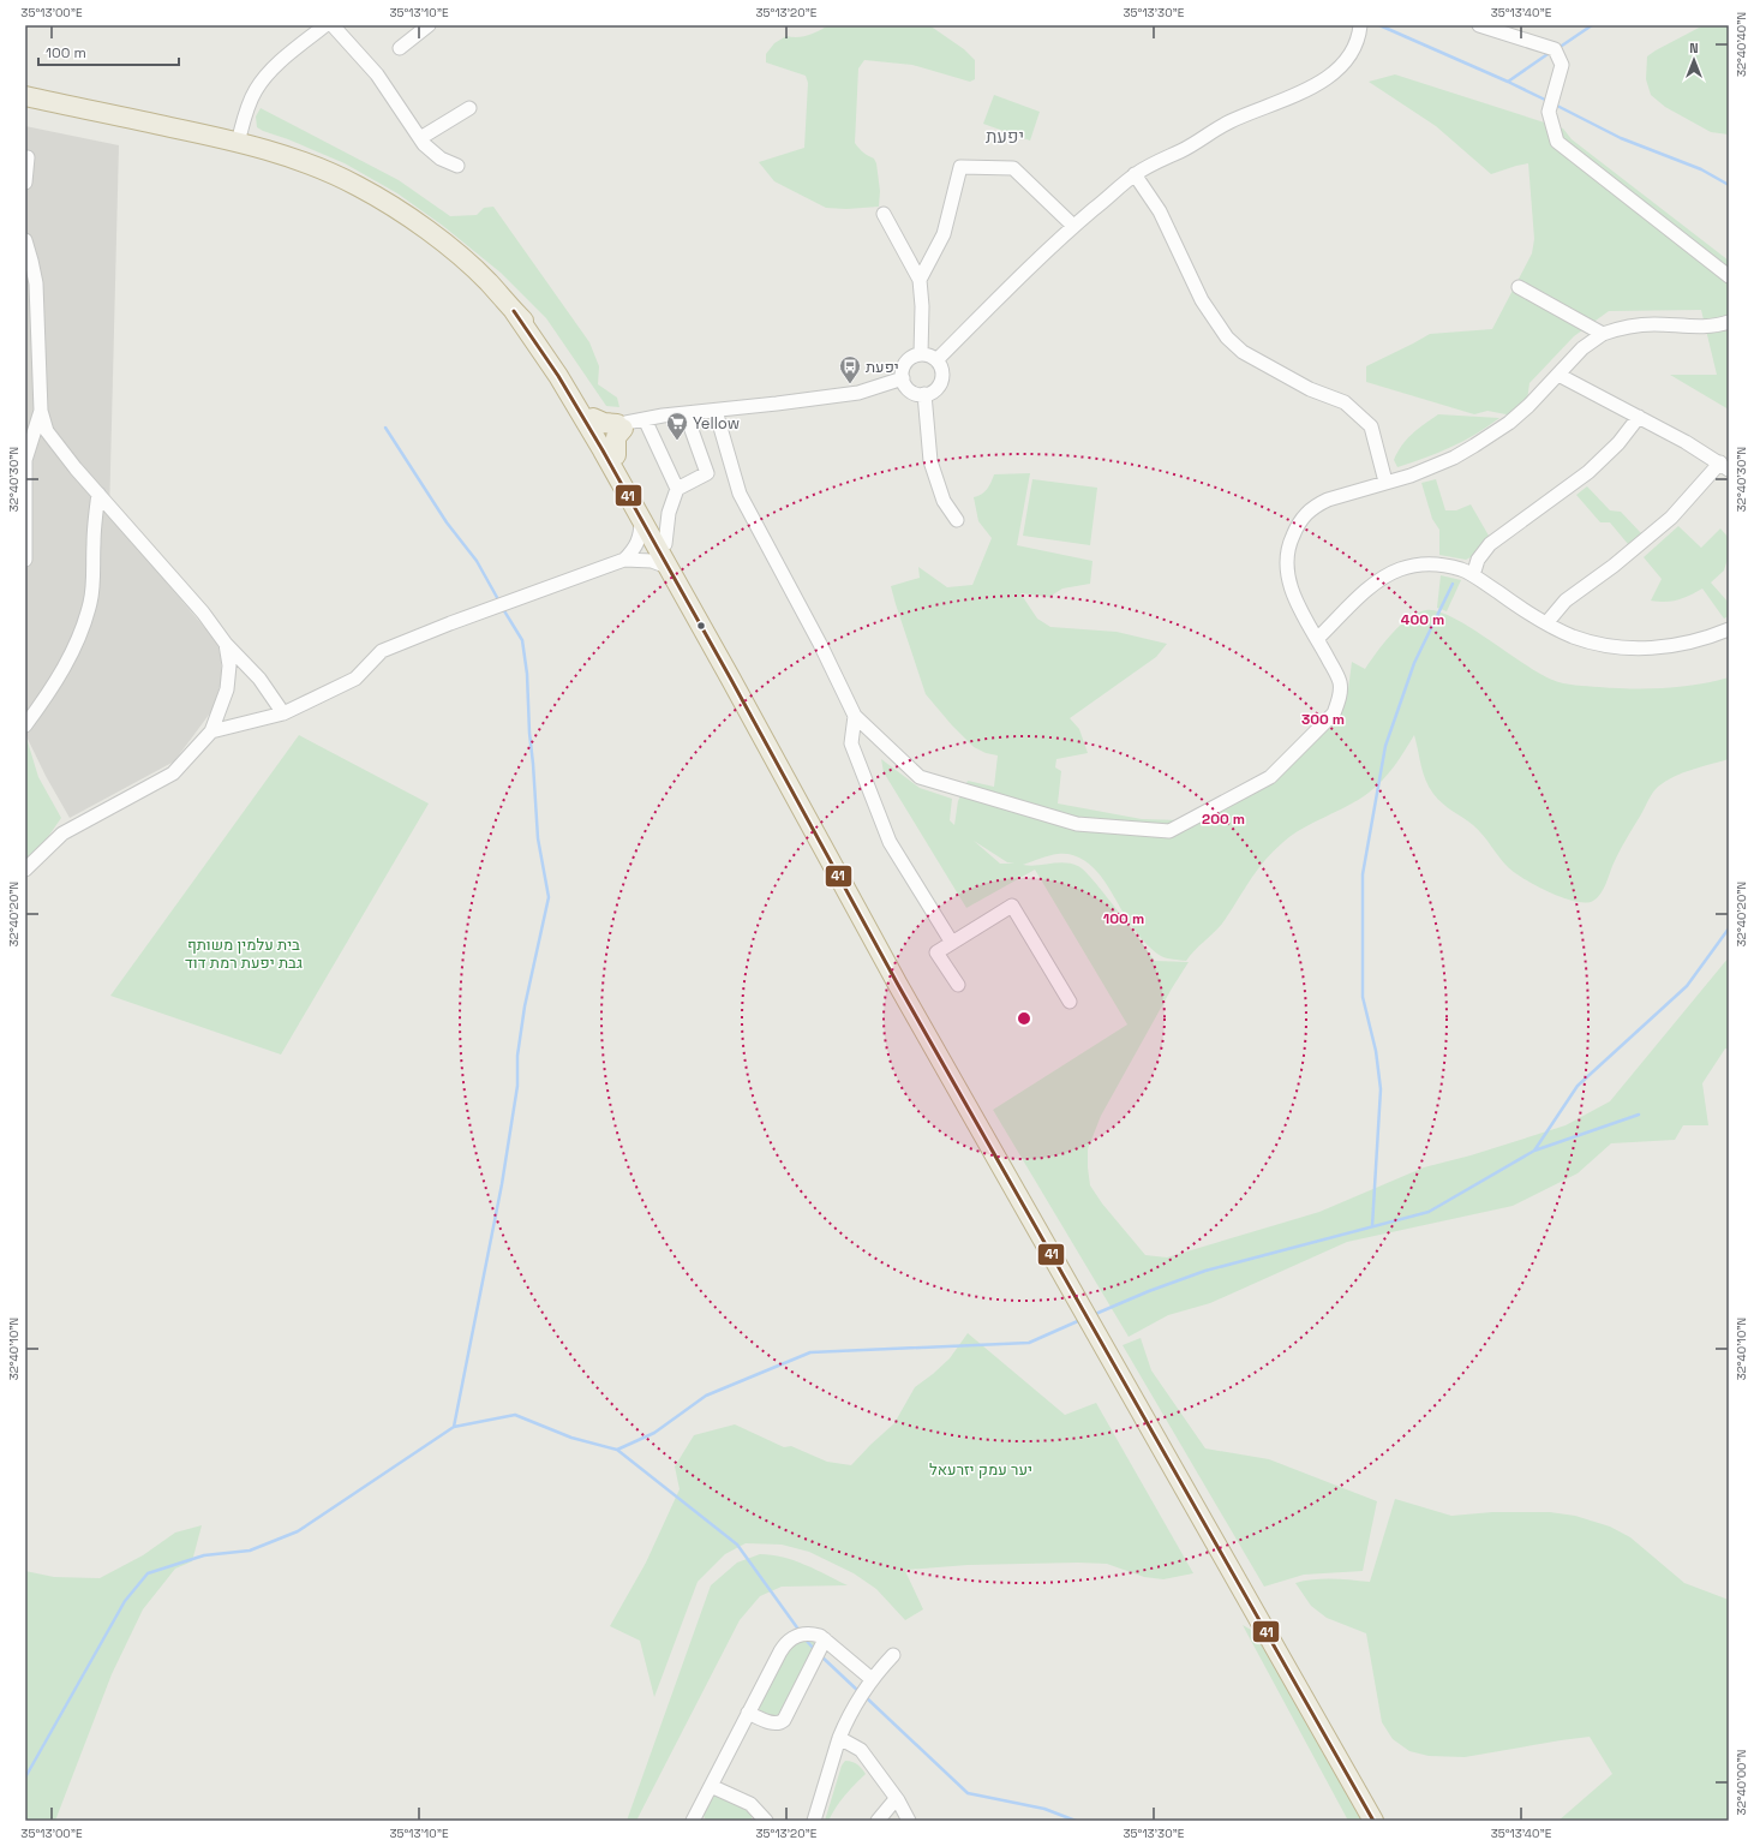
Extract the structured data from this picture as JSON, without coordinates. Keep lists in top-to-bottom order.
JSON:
{
  "districts": ["יפעת"],
  "parks": ["בית עלמין משותף גבת יפעת רמת דוד", "יער עמק יזרעאל"],
  "places": {
    "bus stop": ["יפעת"],
    "supermarket": ["Yellow"]
  },
  "lines": ["transit line 41"],
  "scale_bar": "100 m",
  "north": "top",
  "coordinates": [
    "35°13'00\"E",
    "35°13'10\"E",
    "35°13'20\"E",
    "35°13'30\"E",
    "35°13'40\"E",
    "32°40'40\"N",
    "32°40'30\"N",
    "32°40'20\"N",
    "32°40'10\"N",
    "32°40'00\"N"
  ],
  "rings": [
    "400 m",
    "300 m",
    "200 m",
    "100 m"
  ]
}
